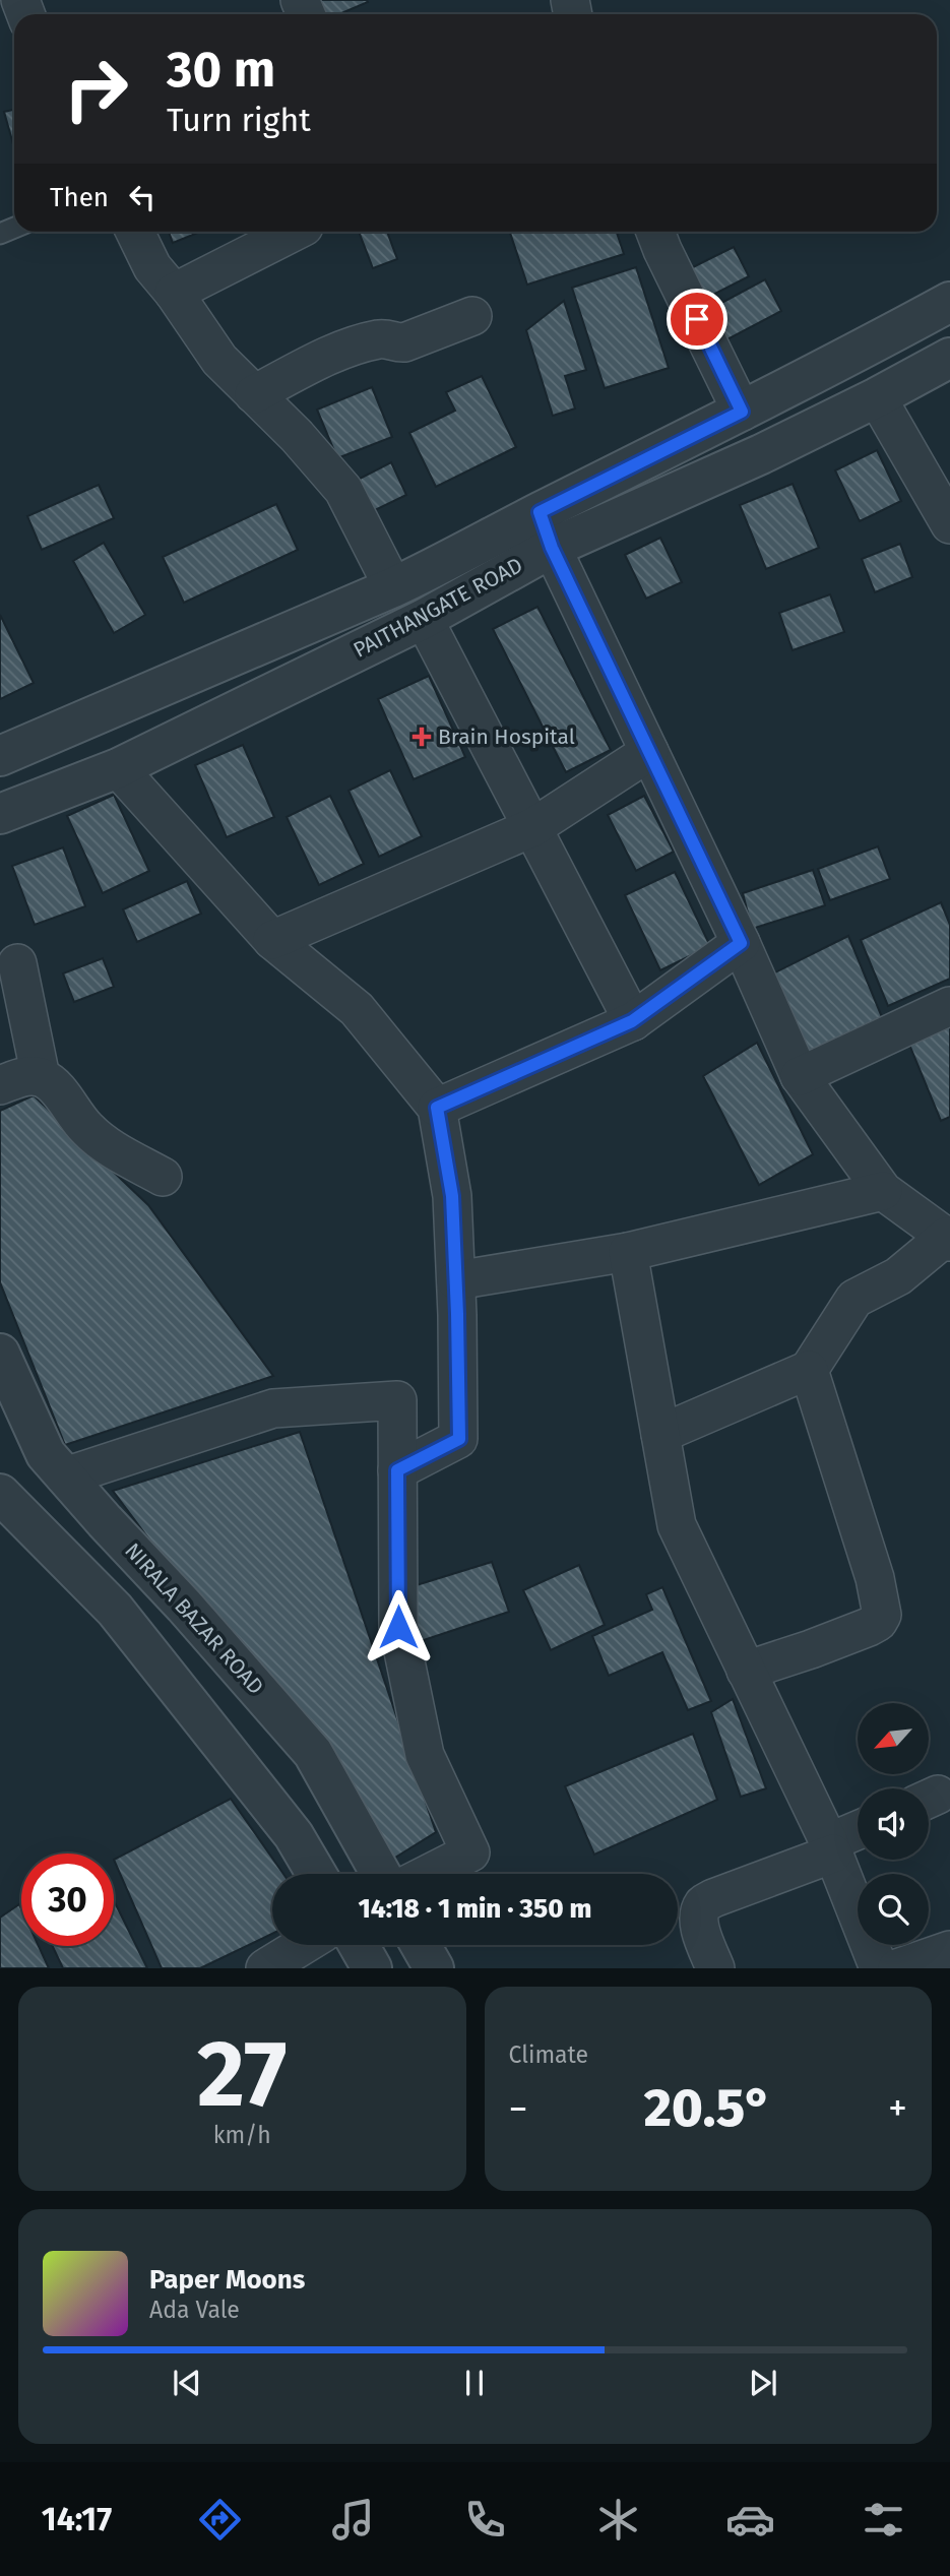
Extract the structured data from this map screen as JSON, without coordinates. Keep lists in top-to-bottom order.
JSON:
{
  "streets": {
    "street": ["PAITHANGATE ROAD", "NIRALA BAZAR ROAD"]
  },
  "places": {
    "health": ["Brain Hospital"]
  },
  "north": "bottom left",
  "page": {
    "turn": ["30 m", "Turn right"],
    "then": "Then",
    "limit": "30",
    "trip": "14:18 · 1 min · 350 m",
    "tile": [
      ["27", "km/h"],
      "Climate"
    ],
    "heat": ["−", "20.5°", "+"],
    "song": ["Paper Moons", "Ada Vale"],
    "tabs": "14:17"
  }
}
